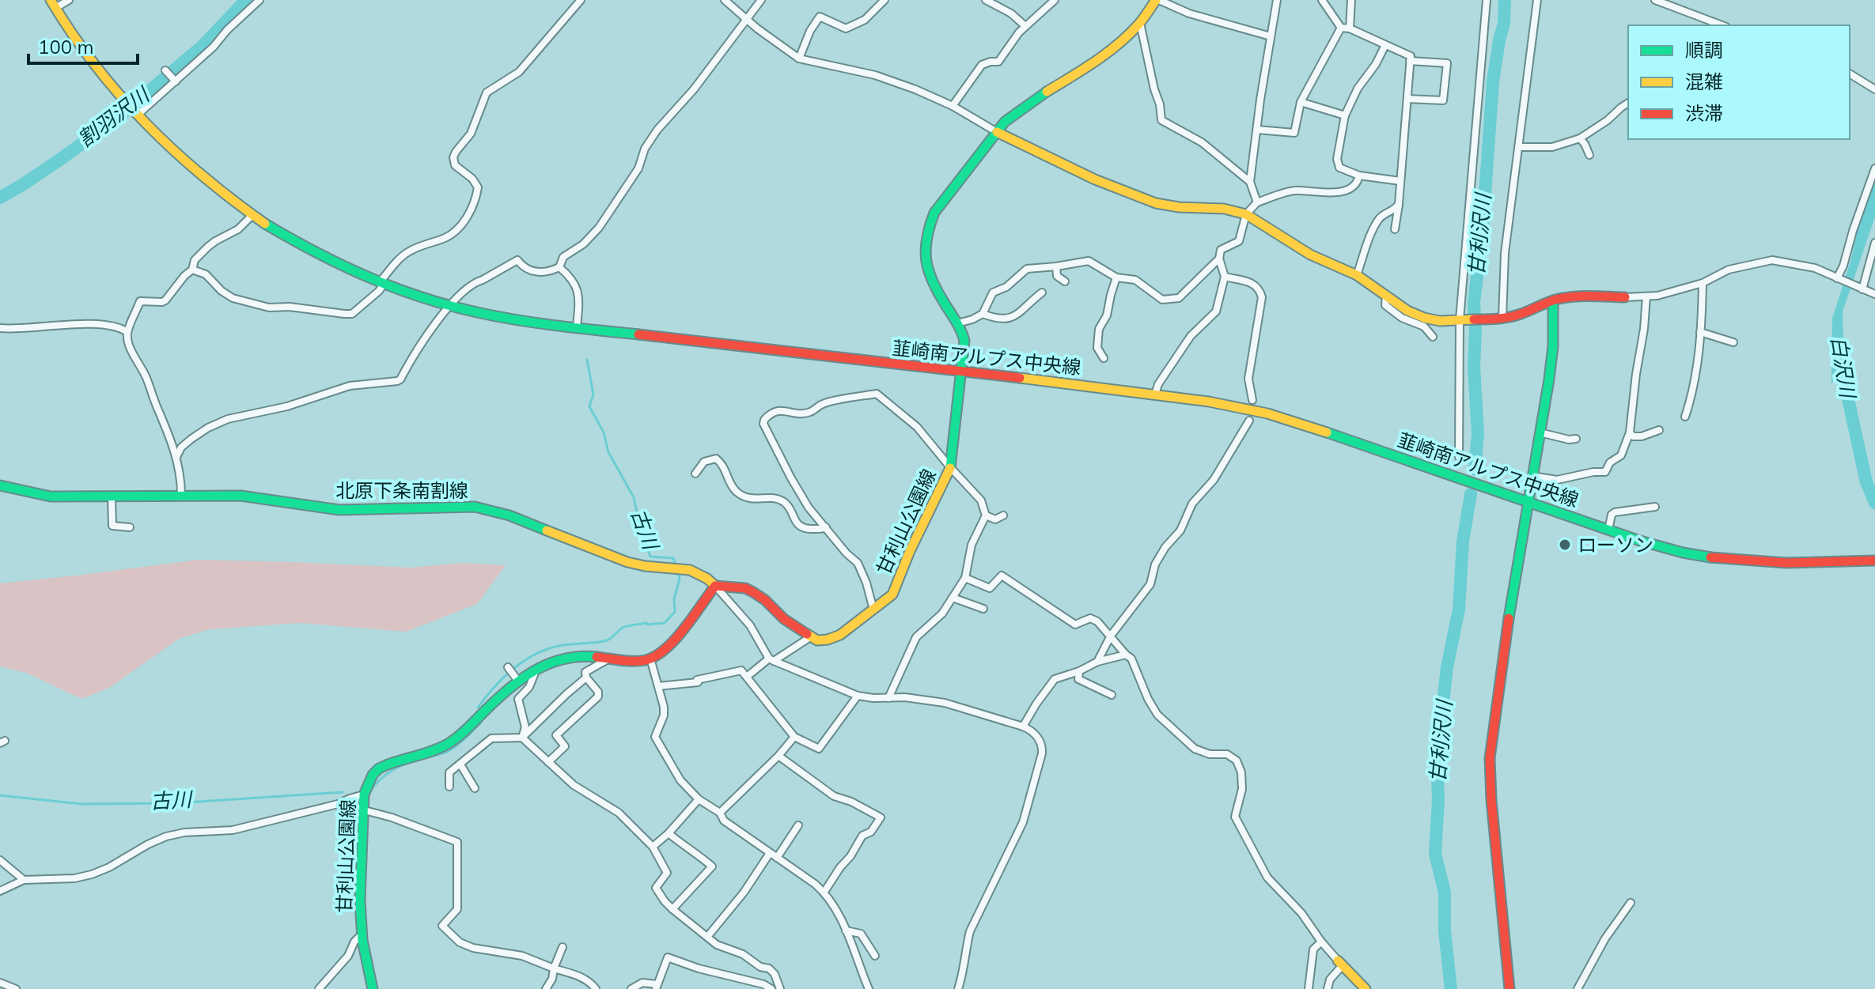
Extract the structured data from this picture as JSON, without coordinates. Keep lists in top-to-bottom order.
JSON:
{
  "streets": {
    "main road": ["韮崎南アルプス中央線", "北原下条南割線", "甘利山公園線"]
  },
  "crossings": [
    ["韮崎南アルプス中央線", "甘利山公園線"]
  ],
  "water": [
    "割羽沢川",
    "甘利沢川",
    "白沢川",
    "古川"
  ],
  "places": ["ローソン"],
  "legend": ["順調", "混雑", "渋滞"],
  "scale_bar": "100 m"
}
